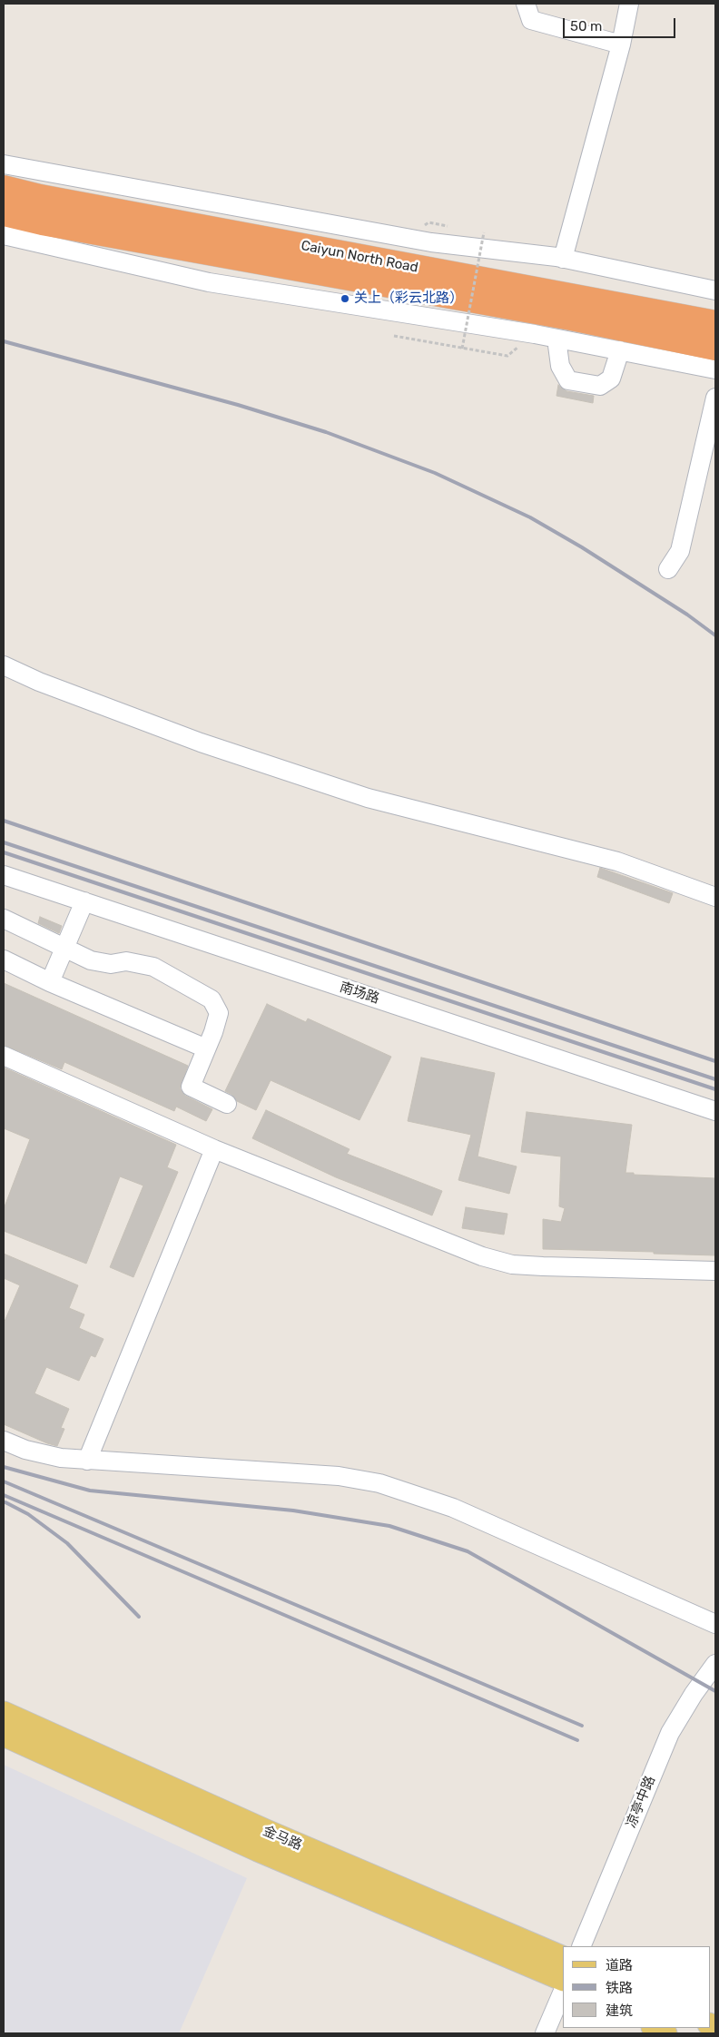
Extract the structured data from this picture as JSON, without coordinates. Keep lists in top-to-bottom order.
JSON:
{
  "streets": {
    "highway": ["Caiyun North Road"],
    "main road": ["金马路"],
    "street": ["南场路", "凉亭中路"]
  },
  "places": ["关上（彩云北路）"],
  "legend": ["道路", "铁路", "建筑"],
  "scale_bar": "50 m"
}
